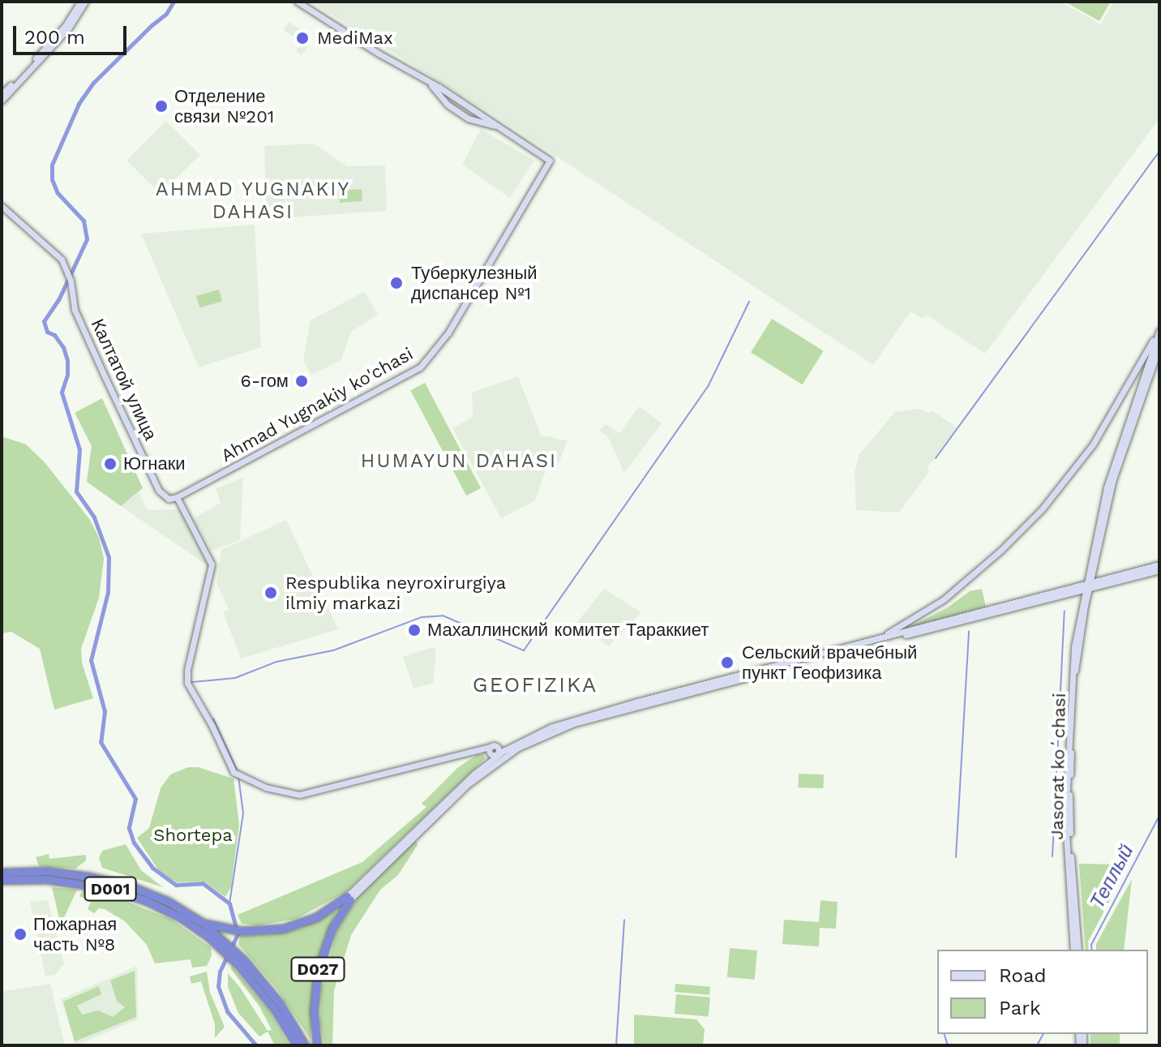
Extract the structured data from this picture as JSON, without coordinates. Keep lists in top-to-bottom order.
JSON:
{
  "streets": {
    "highway": ["D001", "D027"],
    "street": ["Калтатой улица", "Ahmad Yugnakiy ko'chasi", "Jasorat koʻchasi"]
  },
  "crossings": [
    ["Калтатой улица", "Ahmad Yugnakiy ko'chasi"],
    ["Jasorat koʻchasi", "D027"],
    ["D001", "D027"]
  ],
  "districts": ["AHMAD YUGNAKIY DAHASI", "HUMAYUN DAHASI", "GEOFIZIKA"],
  "water": ["Теплый"],
  "parks": ["Shortepa"],
  "places": [
    "MediMax",
    "Отделение связи №201",
    "Туберкулезный диспансер №1",
    "6-гом",
    "Югнаки",
    "Respublika neyroxirurgiya ilmiy markazi",
    "Махаллинский комитет Тараккиет",
    "Сельский врачебный пункт Геофизика",
    "Пожарная часть №8"
  ],
  "legend": ["Road", "Park"],
  "scale_bar": "200 m"
}
